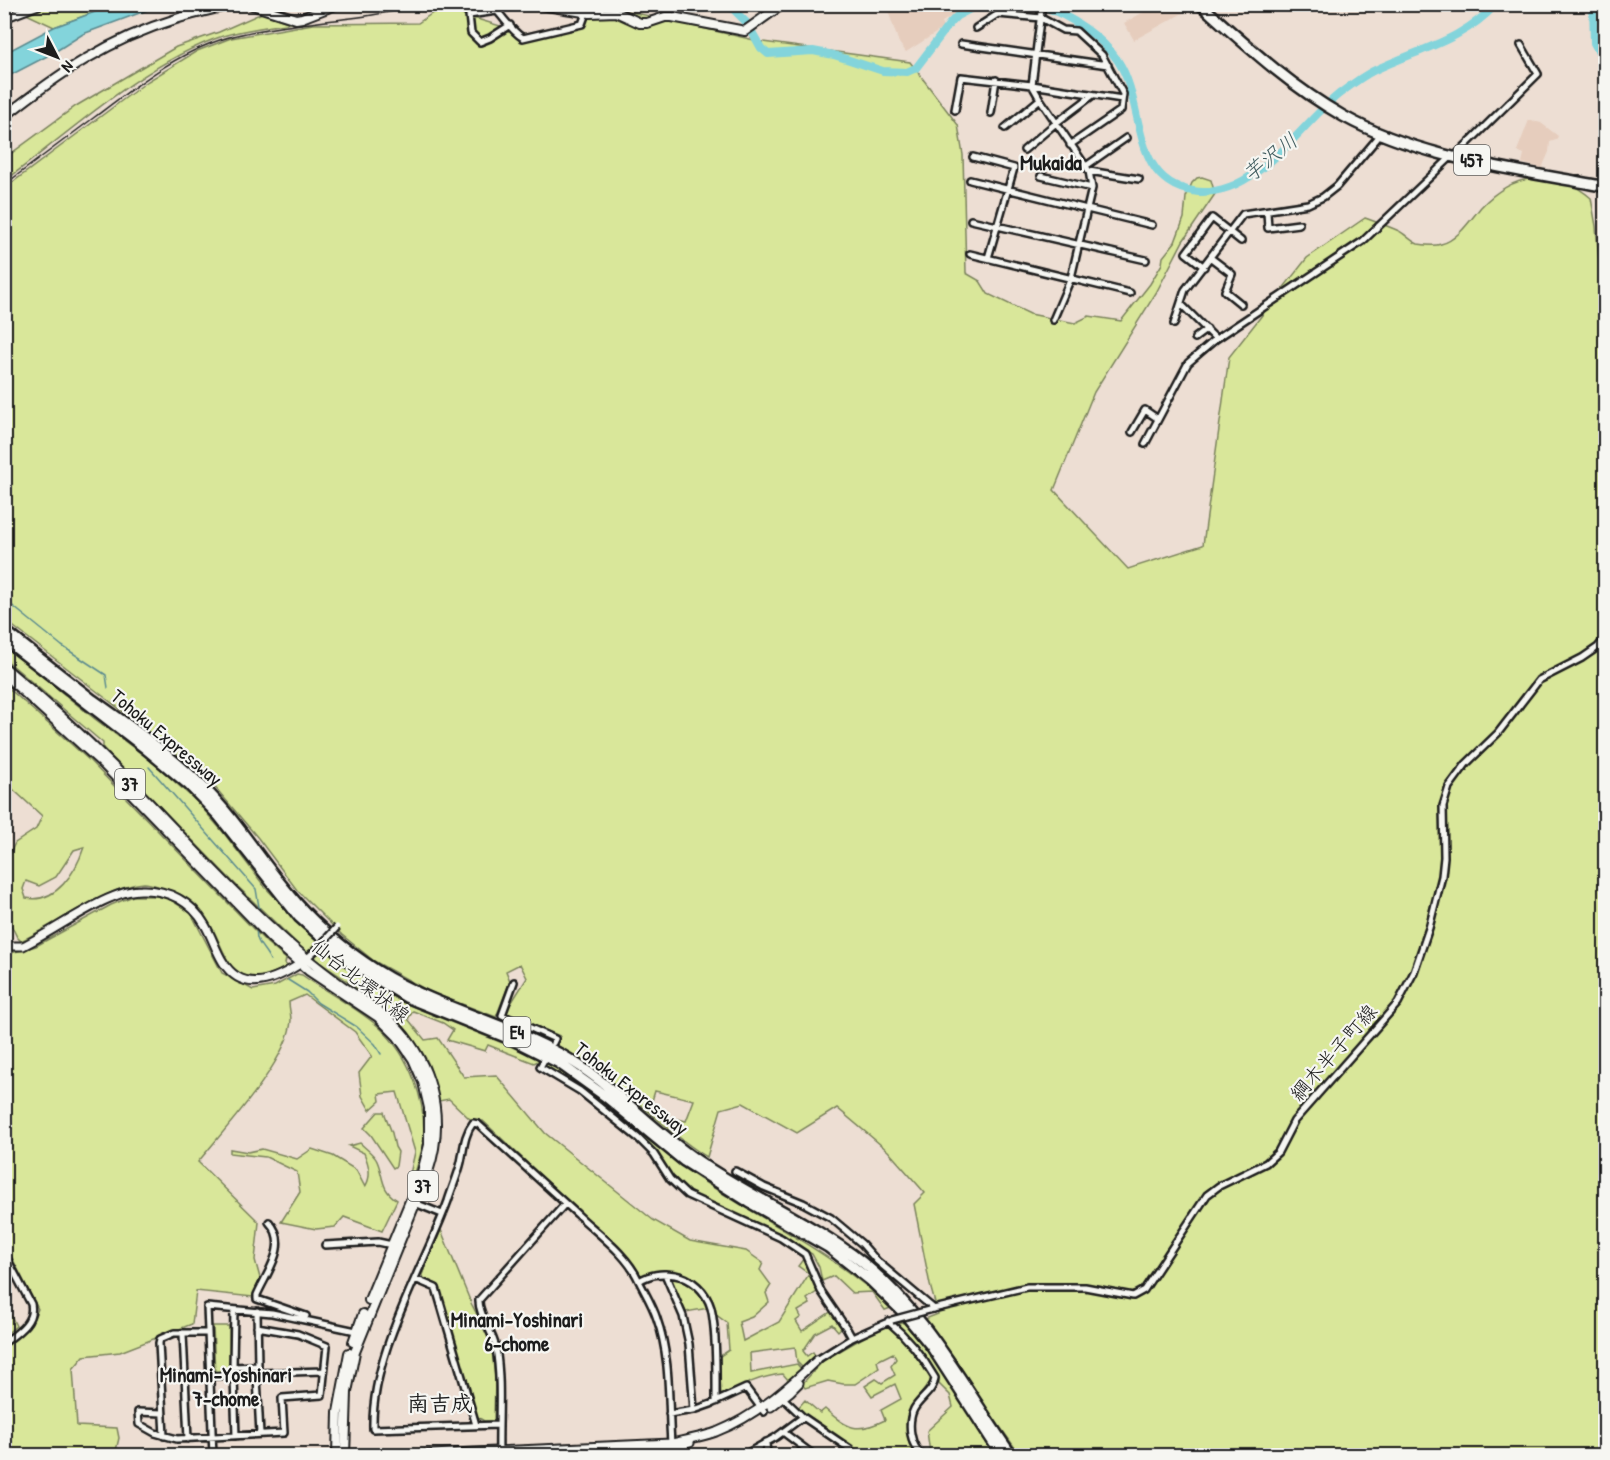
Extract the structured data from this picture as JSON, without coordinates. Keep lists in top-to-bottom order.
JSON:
{
  "streets": {
    "highway": ["457", "Tohoku Expressway", "E4"],
    "main road": ["37", "仙台北環状線"],
    "street": ["綱木半子町線"]
  },
  "districts": [
    "Mukaida",
    "Minami-Yoshinari 6-chome",
    "Minami-Yoshinari 7-chome",
    "南吉成"
  ],
  "water": ["芋沢川"],
  "north": "bottom right"
}
